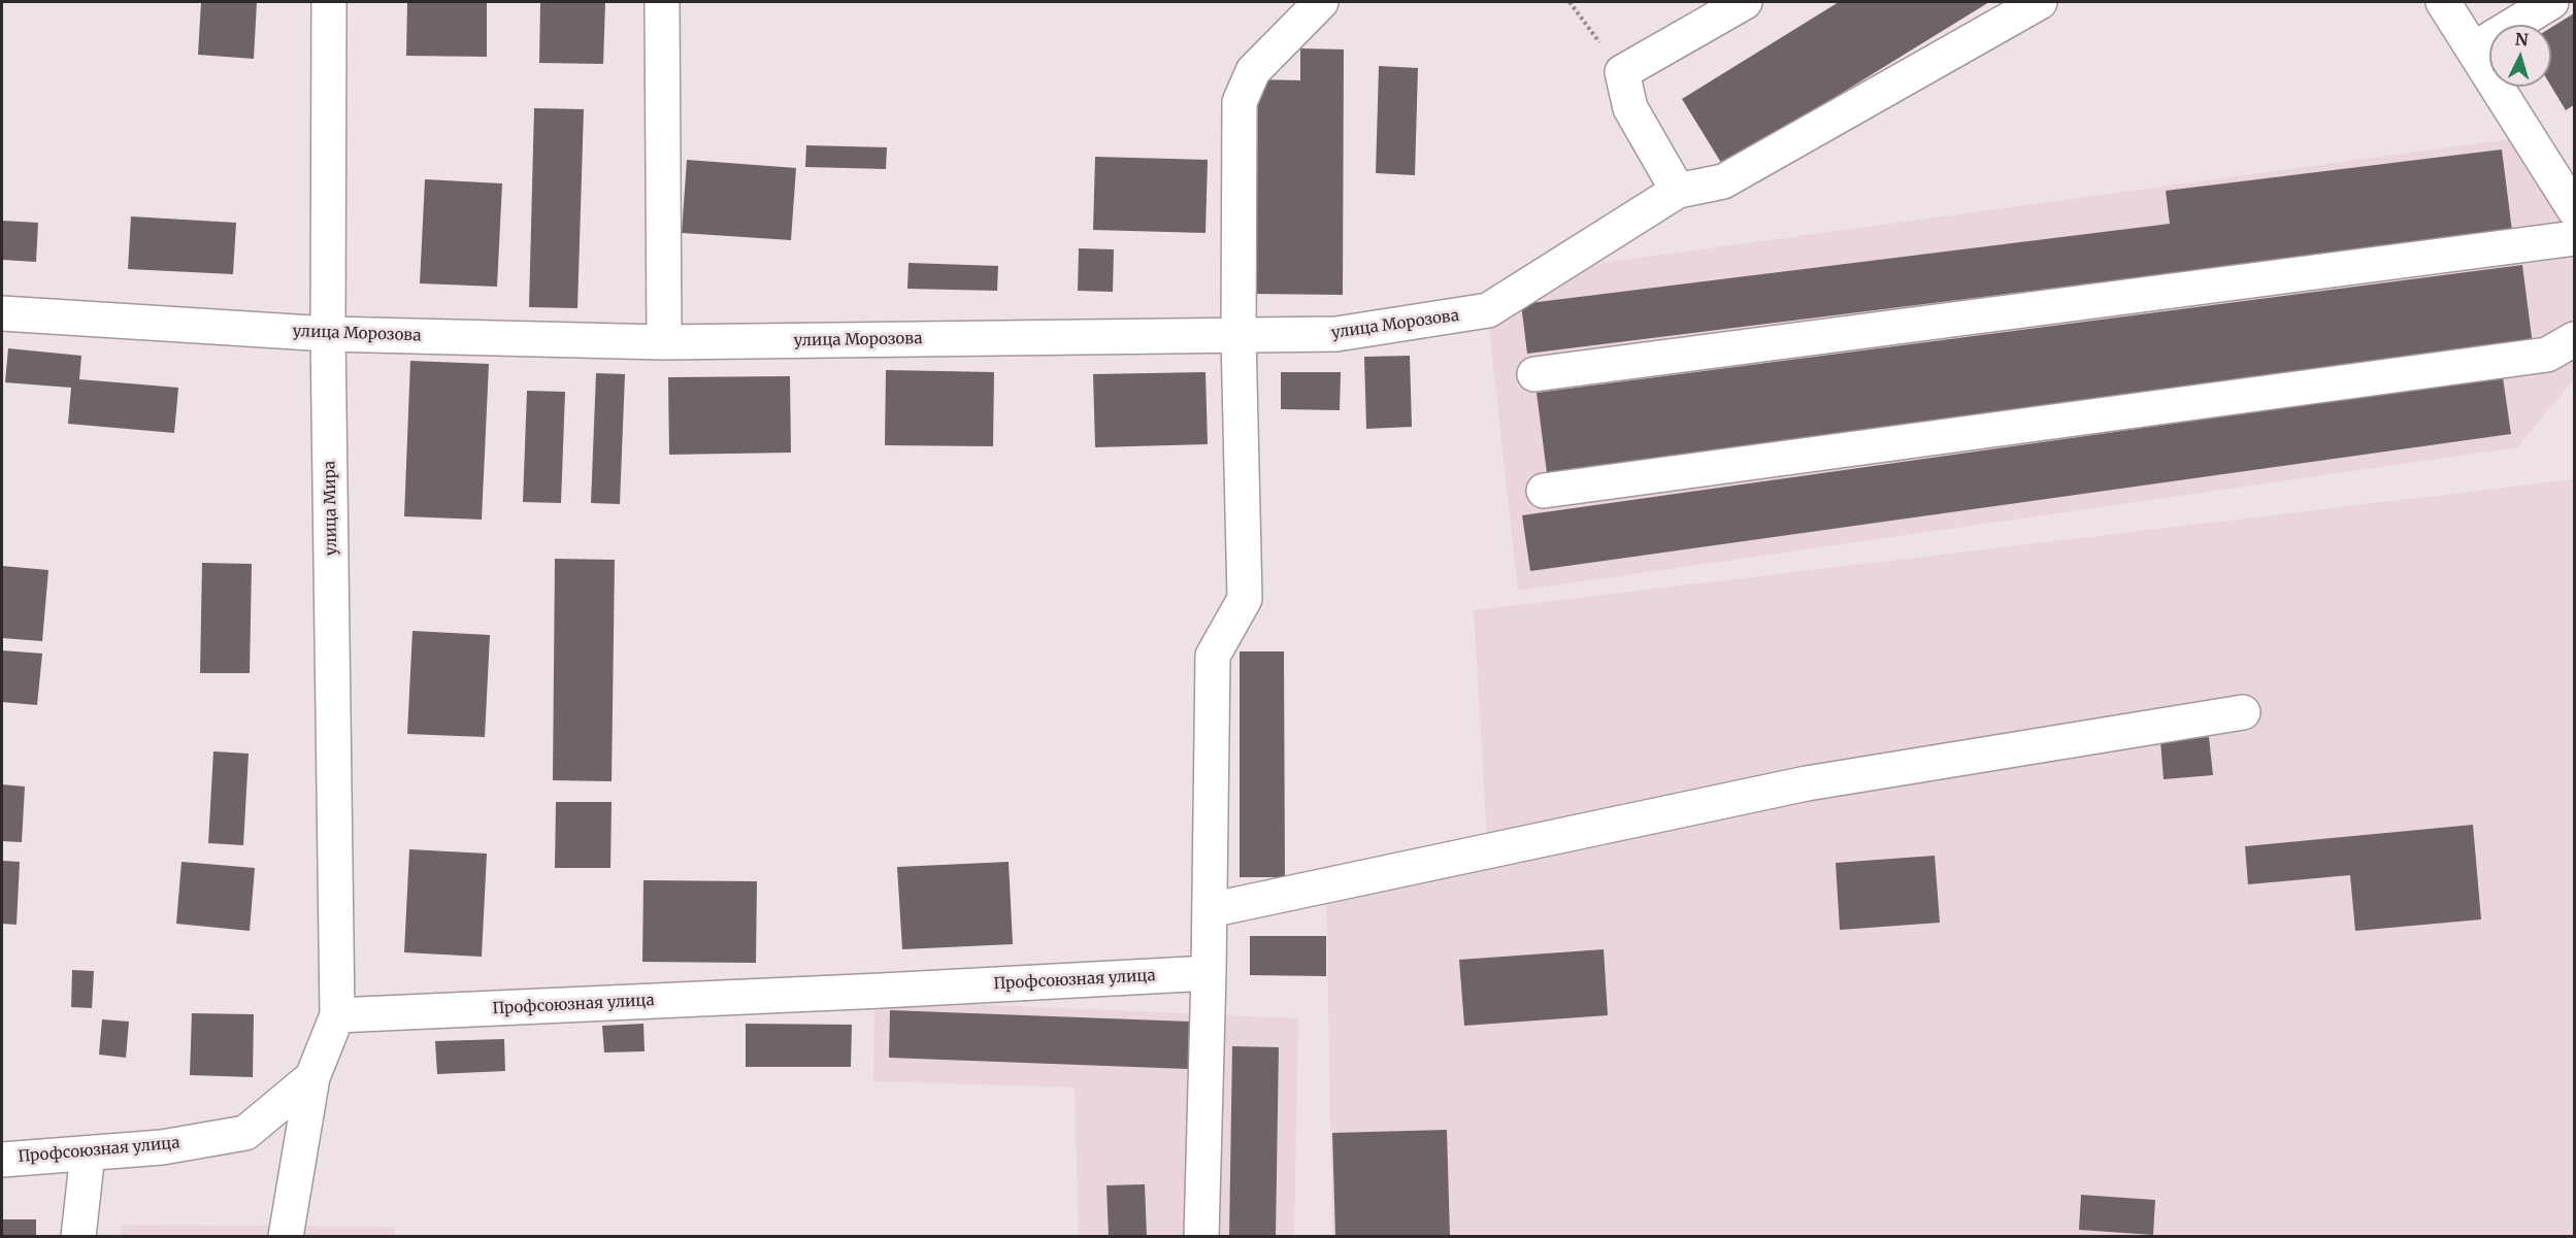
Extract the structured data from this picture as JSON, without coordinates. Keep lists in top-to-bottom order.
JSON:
{
  "streets": {
    "street": ["улица Морозова", "улица Мира", "Профсоюзная улица"]
  },
  "crossings": [
    ["улица Морозова", "улица Мира"],
    ["улица Мира", "Профсоюзная улица"]
  ],
  "north": "top"
}
